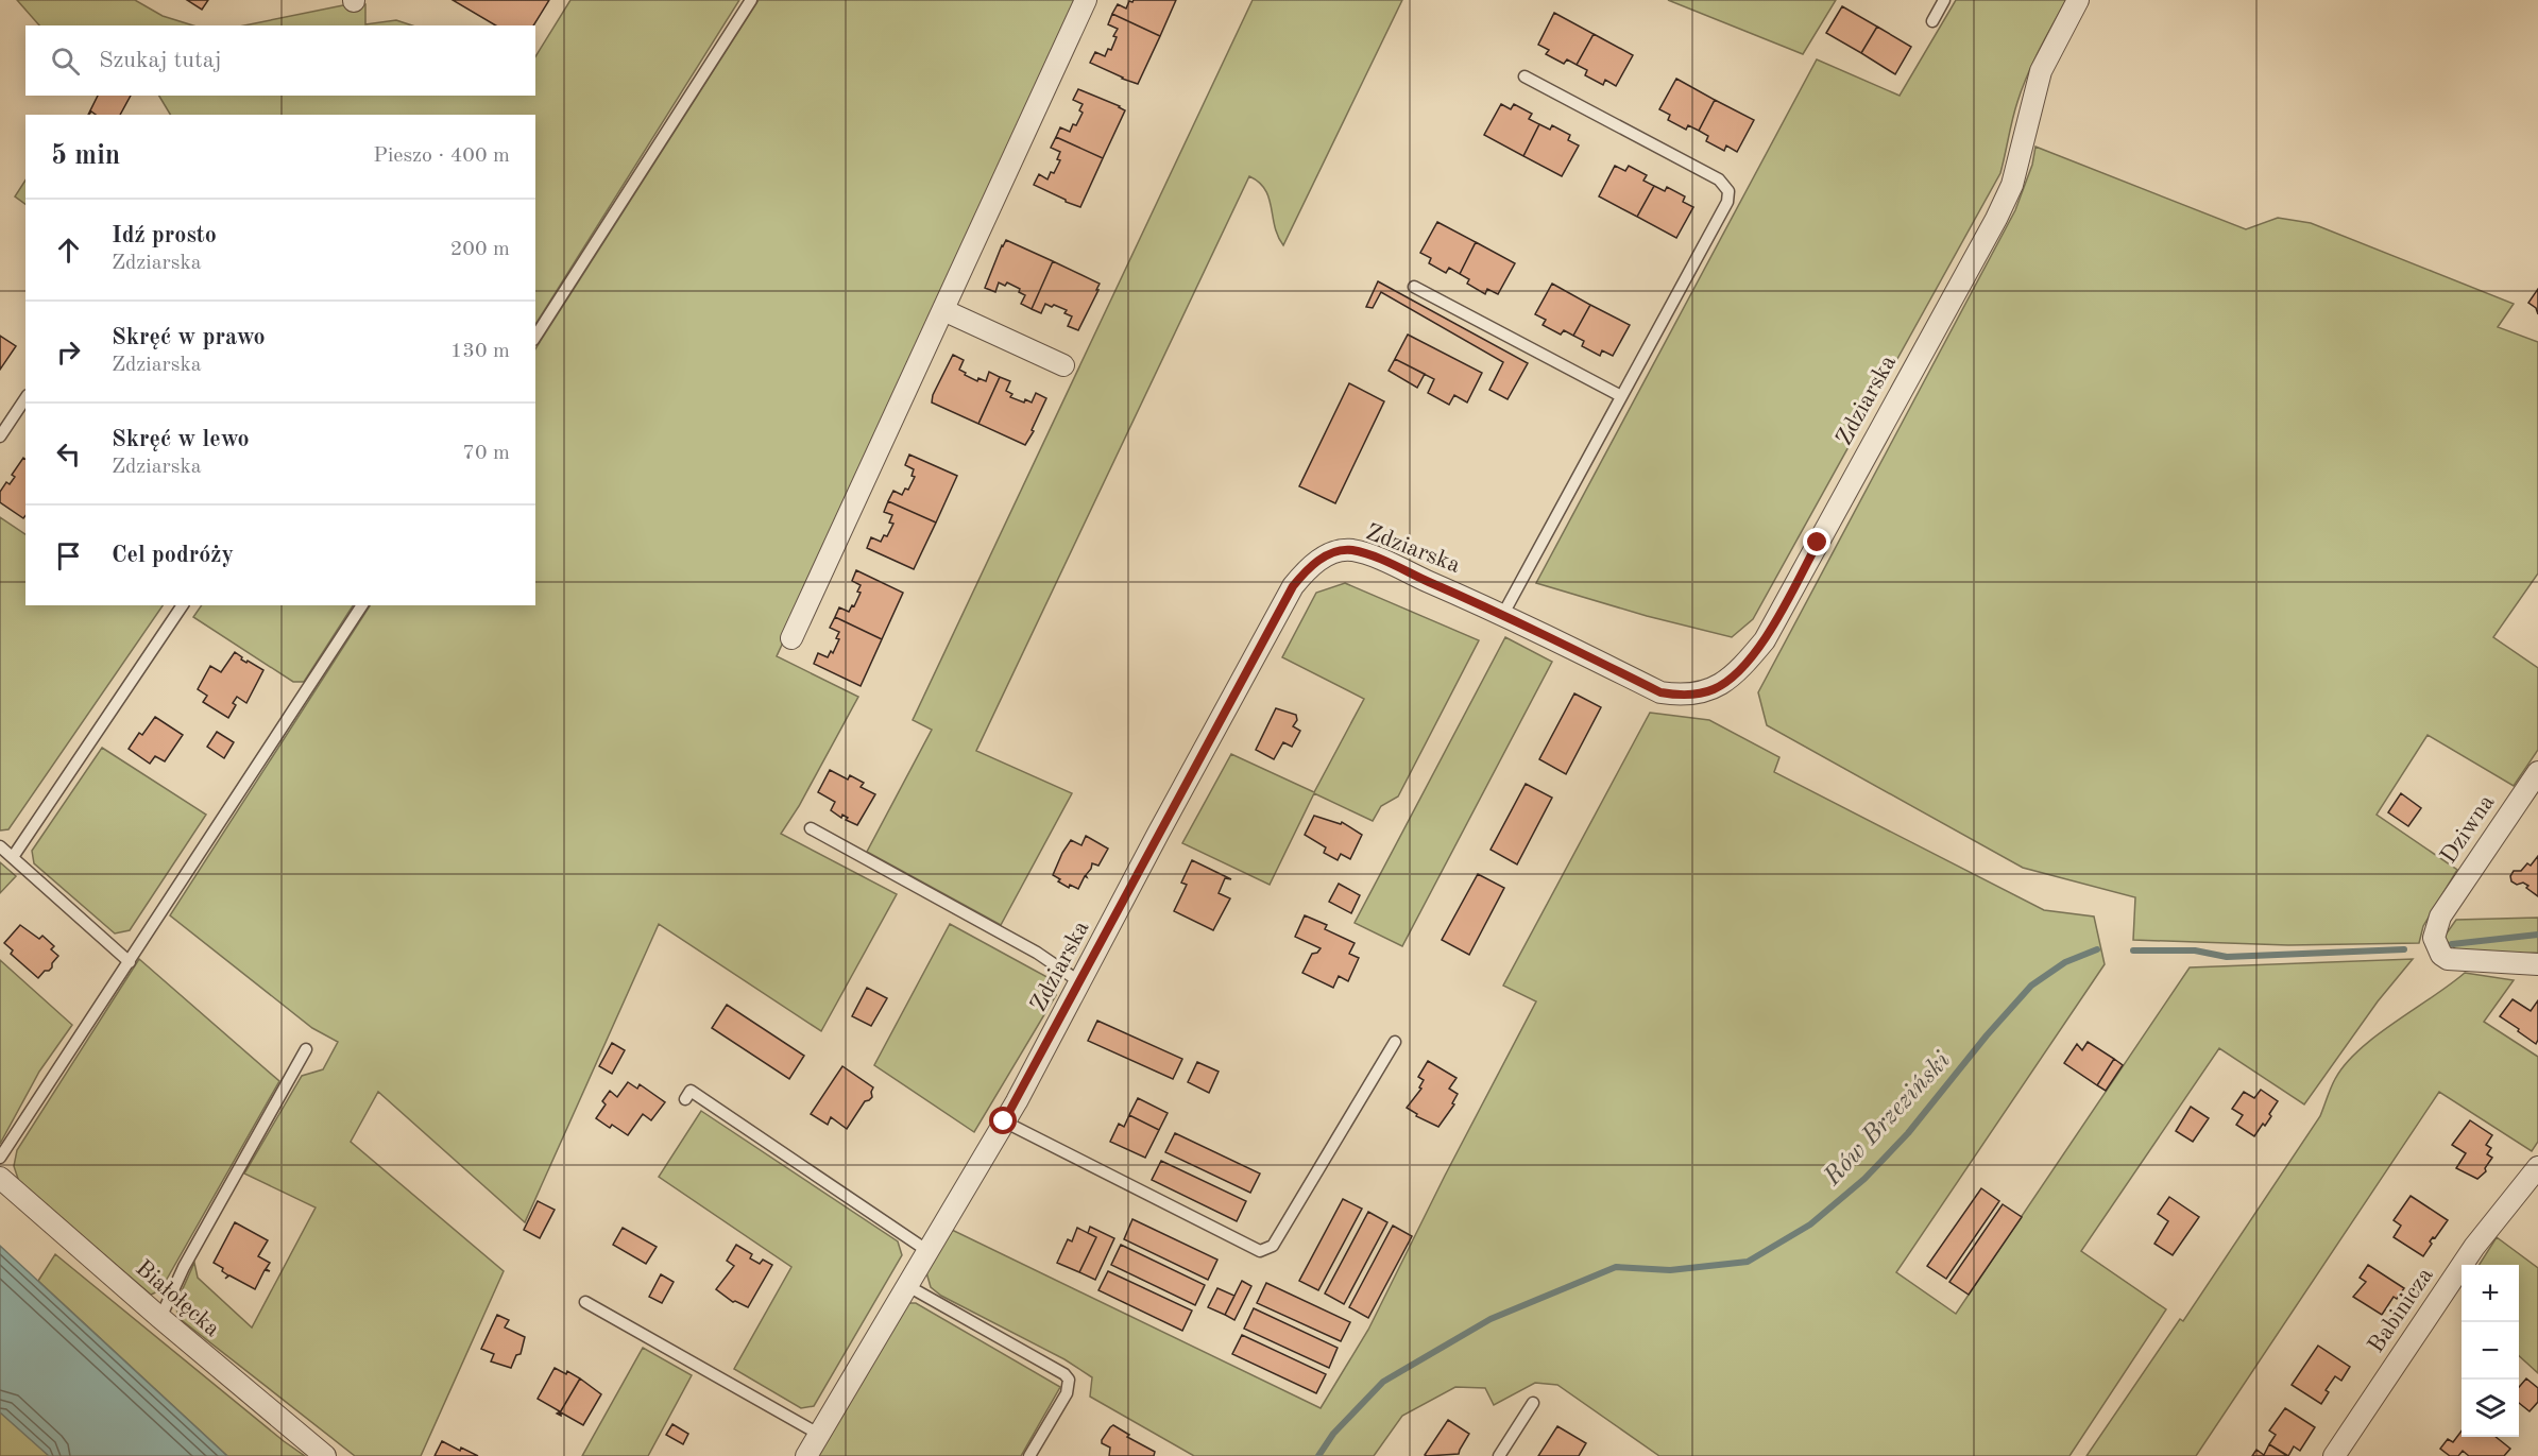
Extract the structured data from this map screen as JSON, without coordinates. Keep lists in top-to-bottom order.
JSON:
{
  "streets": {
    "street": [
      "Zdziarska",
      "Dziwna",
      "Białołęcka",
      "Babinicza"
    ]
  },
  "water": ["Rów Brzeziński"],
  "page": {
    "search": "Szukaj tutaj",
    "heading": ["5 min", "Pieszo · 400 m"],
    "list": [
      ["Idź prosto", "Zdziarska", "200 m"],
      ["Skręć w prawo", "Zdziarska", "130 m"],
      ["Skręć w lewo", "Zdziarska", "70 m"],
      "Cel podróży"
    ],
    "map_buttons": ["+", "−"]
  }
}
